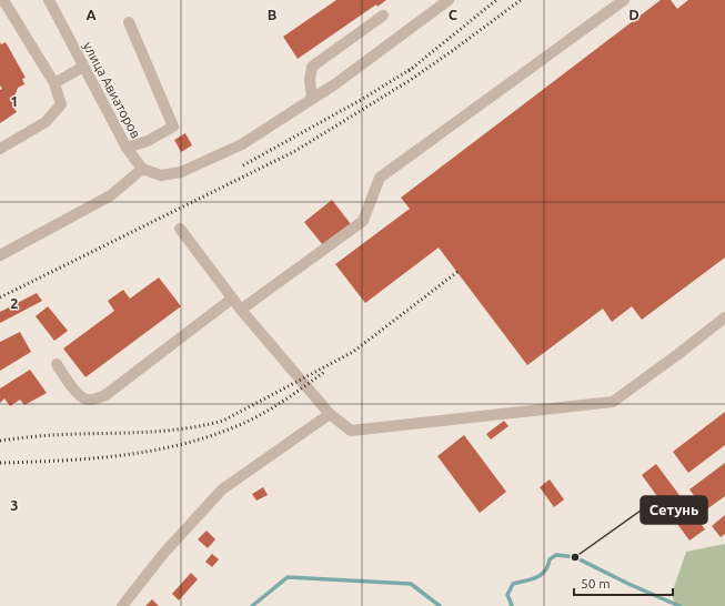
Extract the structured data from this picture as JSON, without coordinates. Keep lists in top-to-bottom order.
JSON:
{
  "streets": {
    "street": ["улица Авиаторов"]
  },
  "places": ["Сетунь"],
  "scale_bar": "50 m",
  "grid": {
    "columns": [
      "A",
      "B",
      "C",
      "D"
    ],
    "rows": ["1", "2", "3"]
  }
}
